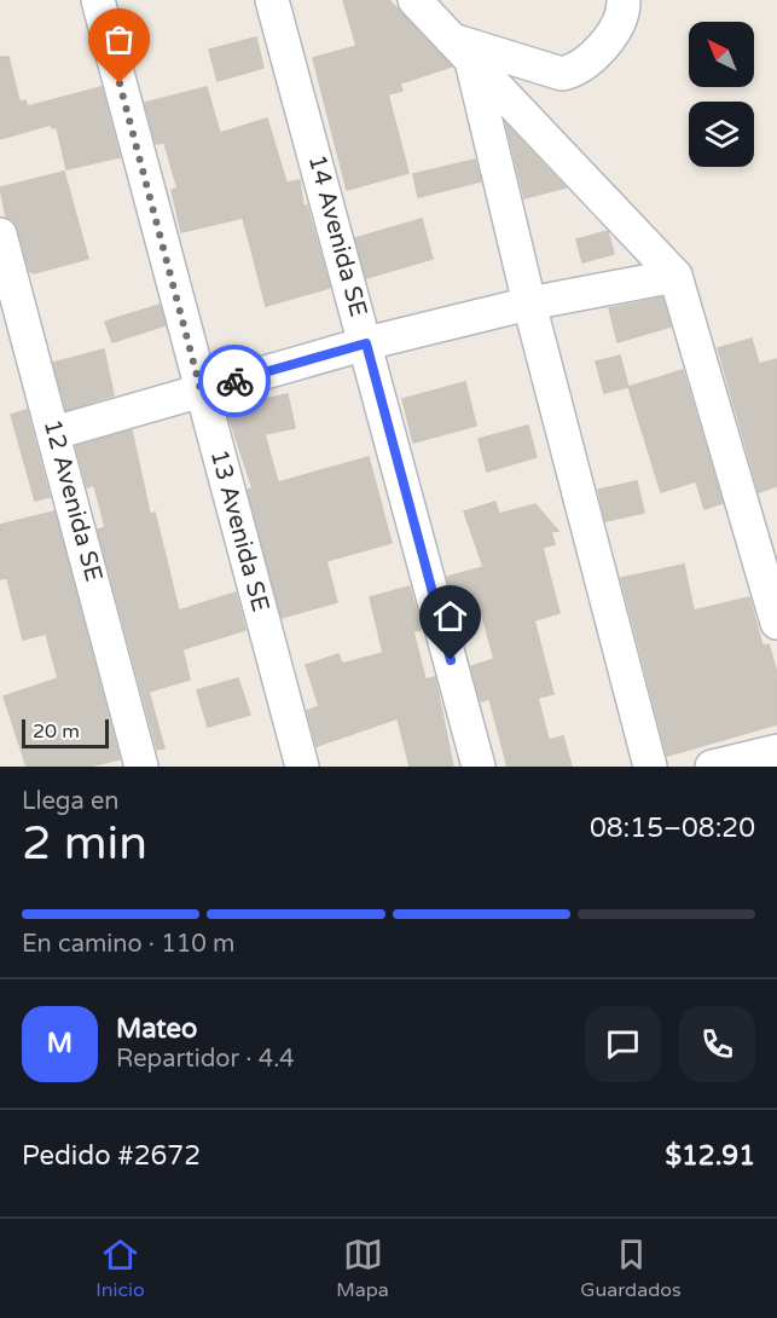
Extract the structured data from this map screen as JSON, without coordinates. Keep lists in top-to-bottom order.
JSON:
{
  "streets": {
    "street": ["14 Avenida SE", "12 Avenida SE", "13 Avenida SE"]
  },
  "scale_bar": "20 m",
  "north": "top left",
  "page": {
    "scale": "20 m",
    "heading": ["2 min", "Llega en", "08:15–08:20"],
    "panel": [
      "Mateo",
      "Repartidor · 4.4",
      "Pedido #2672",
      "$12.91"
    ],
    "bar": "En camino · 110 m",
    "round": "M",
    "tabs": ["Inicio", "Mapa", "Guardados"]
  }
}
